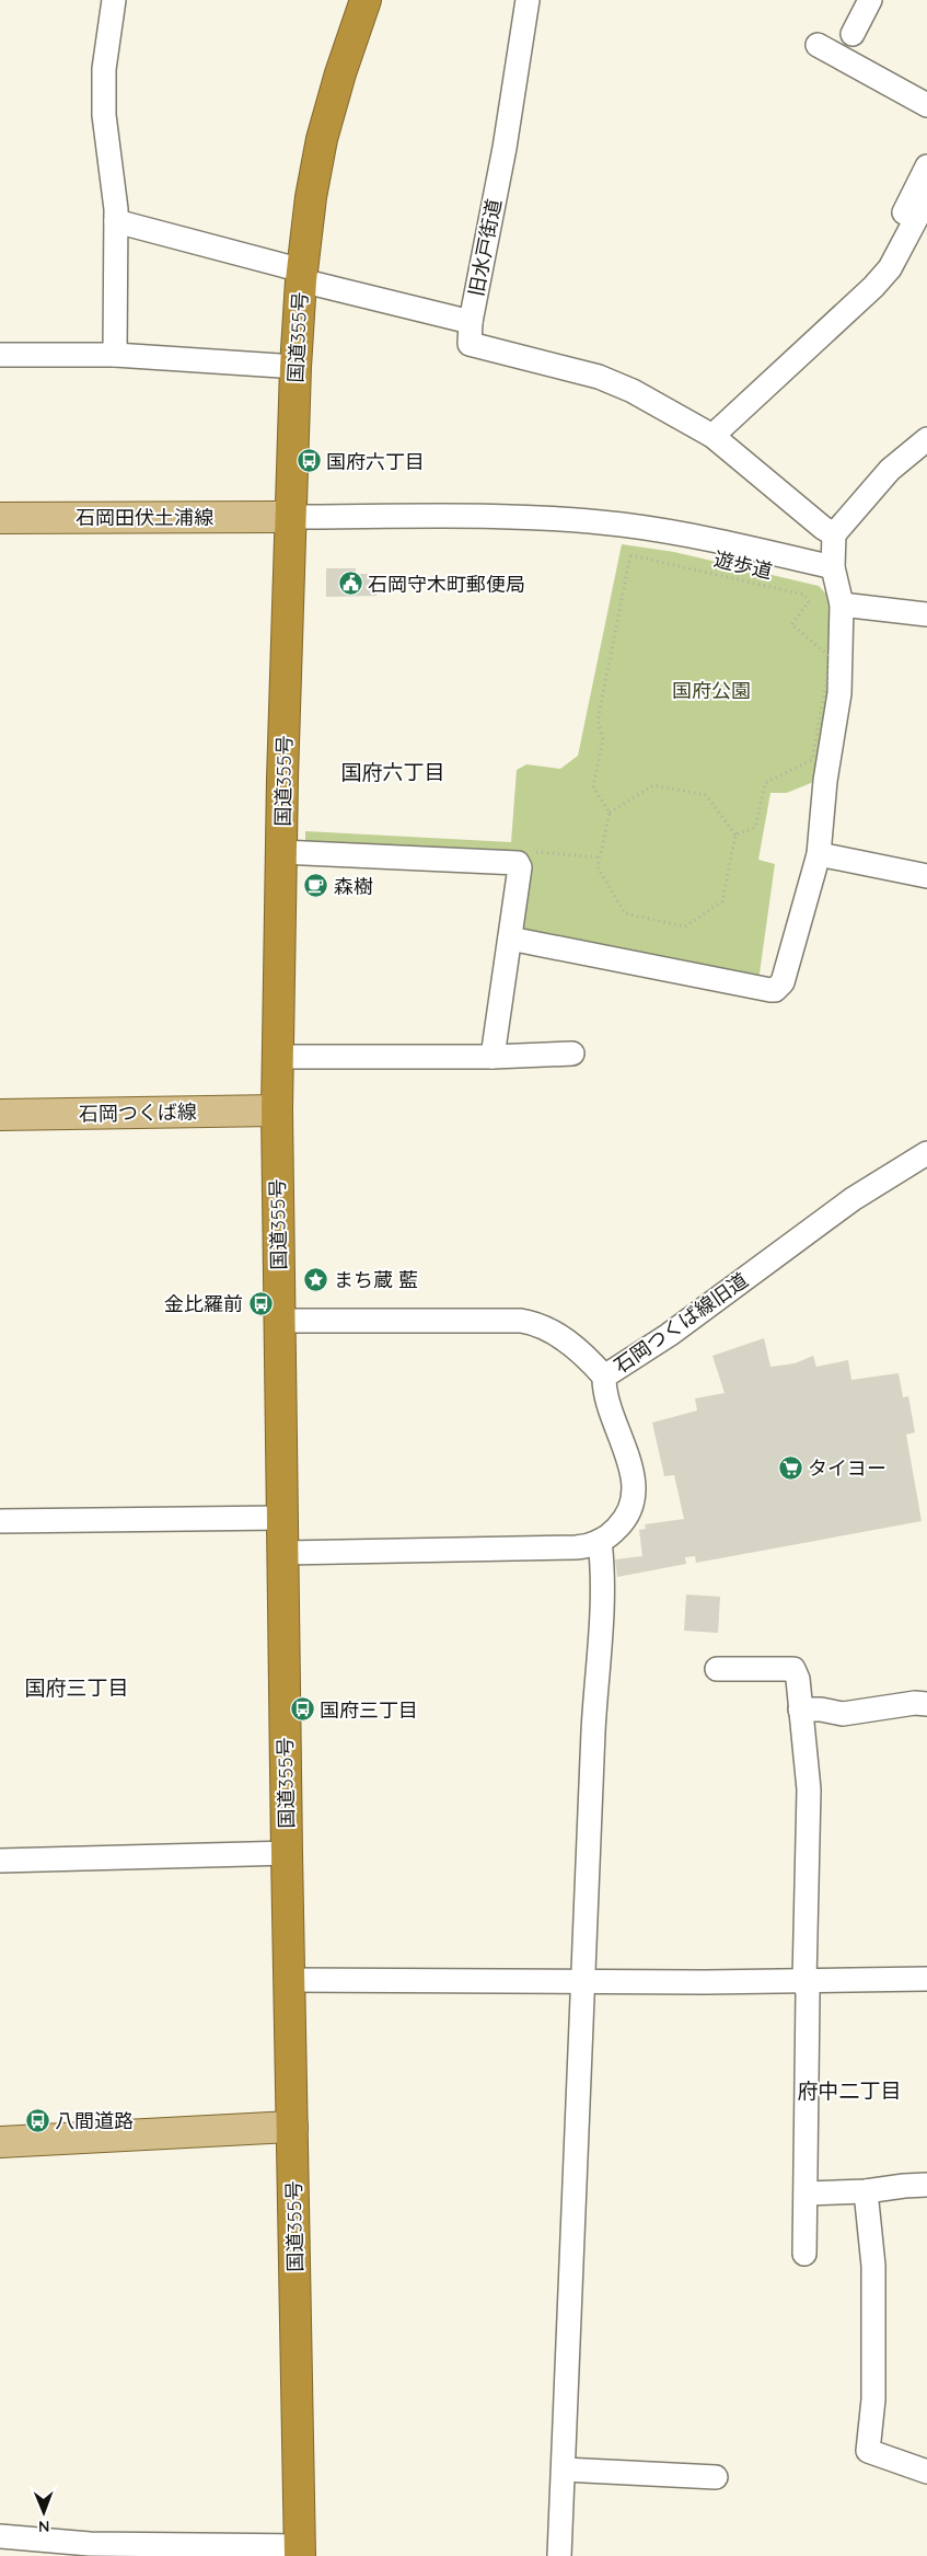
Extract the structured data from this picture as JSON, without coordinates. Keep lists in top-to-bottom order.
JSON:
{
  "streets": {
    "highway": ["国道355号"],
    "main road": ["石岡田伏土浦線", "石岡つくば線"],
    "street": ["旧水戸街道", "石岡つくば線旧道"],
    "path": ["遊歩道"]
  },
  "crossings": [
    ["旧水戸街道", "国道355号"],
    ["国道355号", "石岡田伏土浦線"],
    ["国道355号", "石岡つくば線"],
    ["国道355号", "石岡つくば線旧道"]
  ],
  "districts": ["国府六丁目", "国府三丁目", "府中二丁目"],
  "parks": ["国府公園"],
  "places": {
    "bus stop": [
      "国府六丁目",
      "金比羅前",
      "国府三丁目",
      "八間道路"
    ],
    "public building": ["石岡守木町郵便局"],
    "cafe": ["森樹"],
    "place": ["まち蔵 藍"],
    "supermarket": ["タイヨー"]
  },
  "north": "bottom"
}
